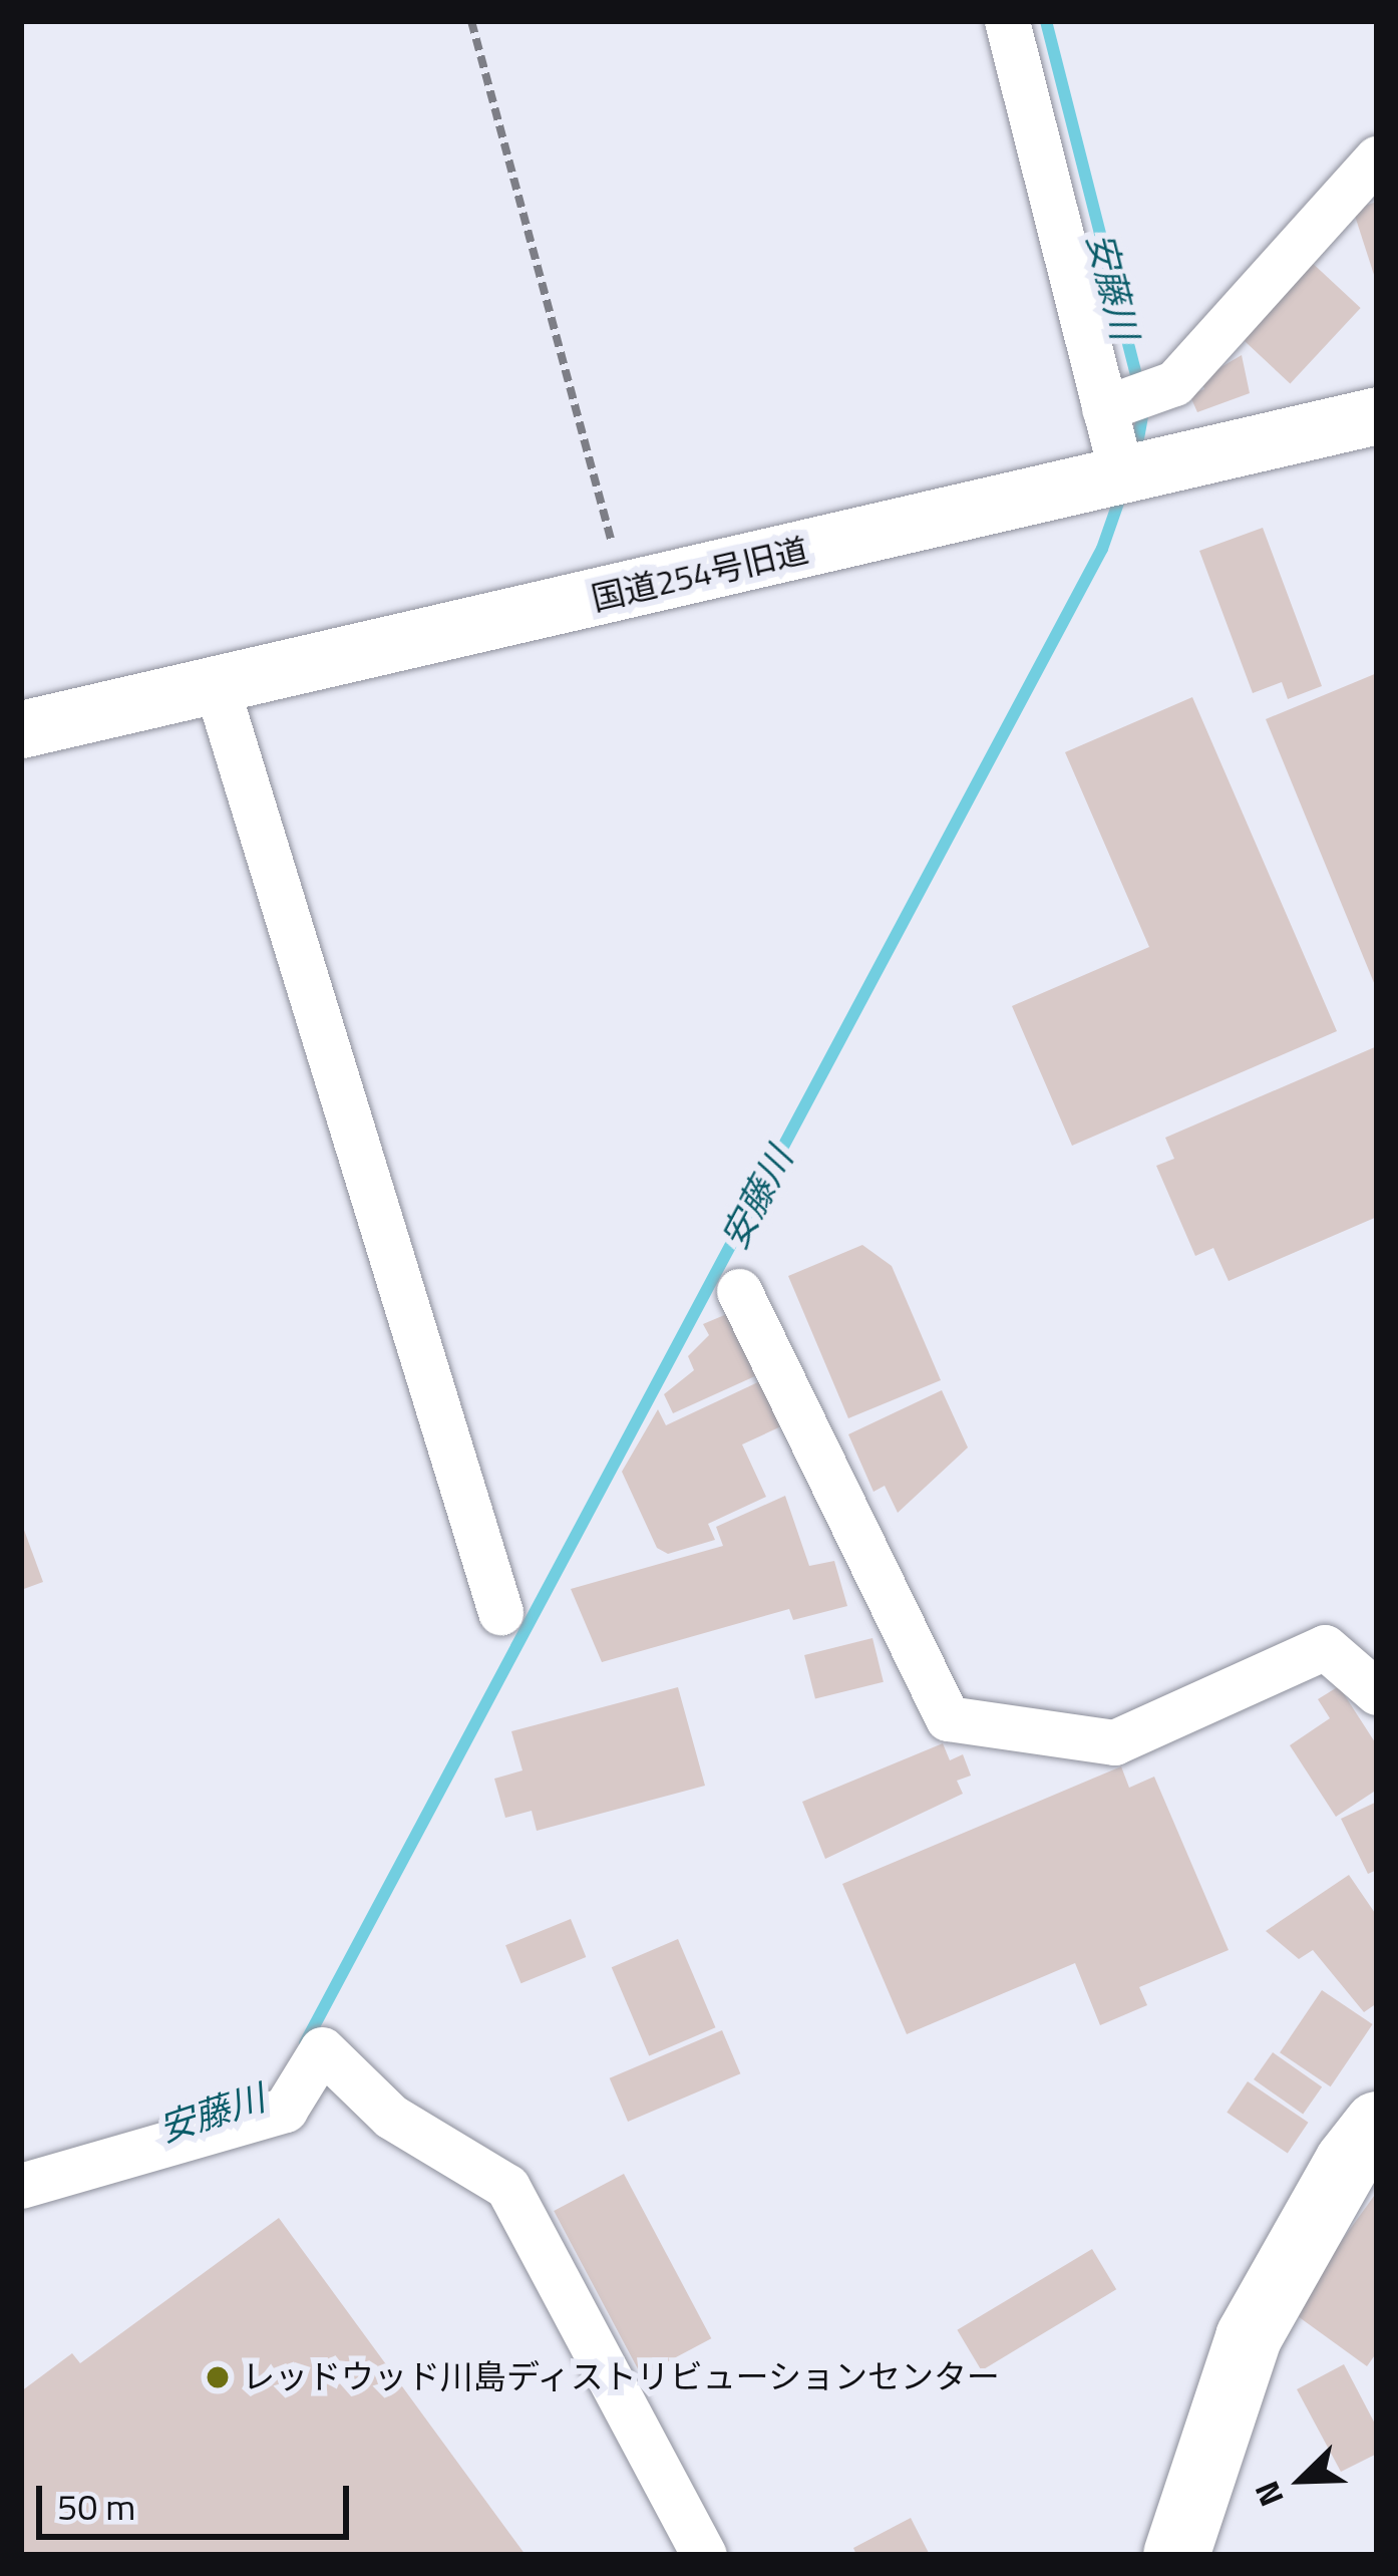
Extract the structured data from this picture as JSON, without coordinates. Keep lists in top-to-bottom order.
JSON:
{
  "streets": {
    "street": ["国道254号旧道"]
  },
  "water": ["安藤川"],
  "places": ["レッドウッド川島ディストリビューションセンター"],
  "scale_bar": "50 m",
  "north": "bottom left"
}
